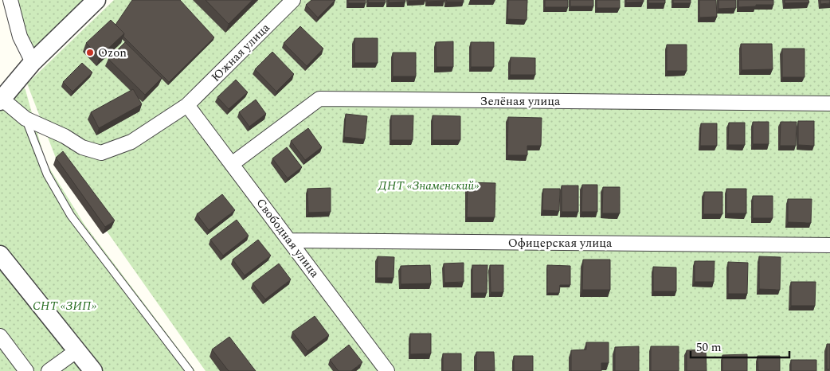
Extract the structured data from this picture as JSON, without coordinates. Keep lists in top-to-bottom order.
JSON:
{
  "streets": {
    "street": [
      "Южная улица",
      "Зелёная улица",
      "Свободная улица",
      "Офицерская улица"
    ]
  },
  "crossings": [
    ["Южная улица", "Свободная улица"],
    ["Зелёная улица", "Свободная улица"],
    ["Свободная улица", "Офицерская улица"]
  ],
  "parks": ["ДНТ «Знаменский»", "СНТ «ЗИП»"],
  "places": ["Ozon"],
  "scale_bar": "50 m"
}
